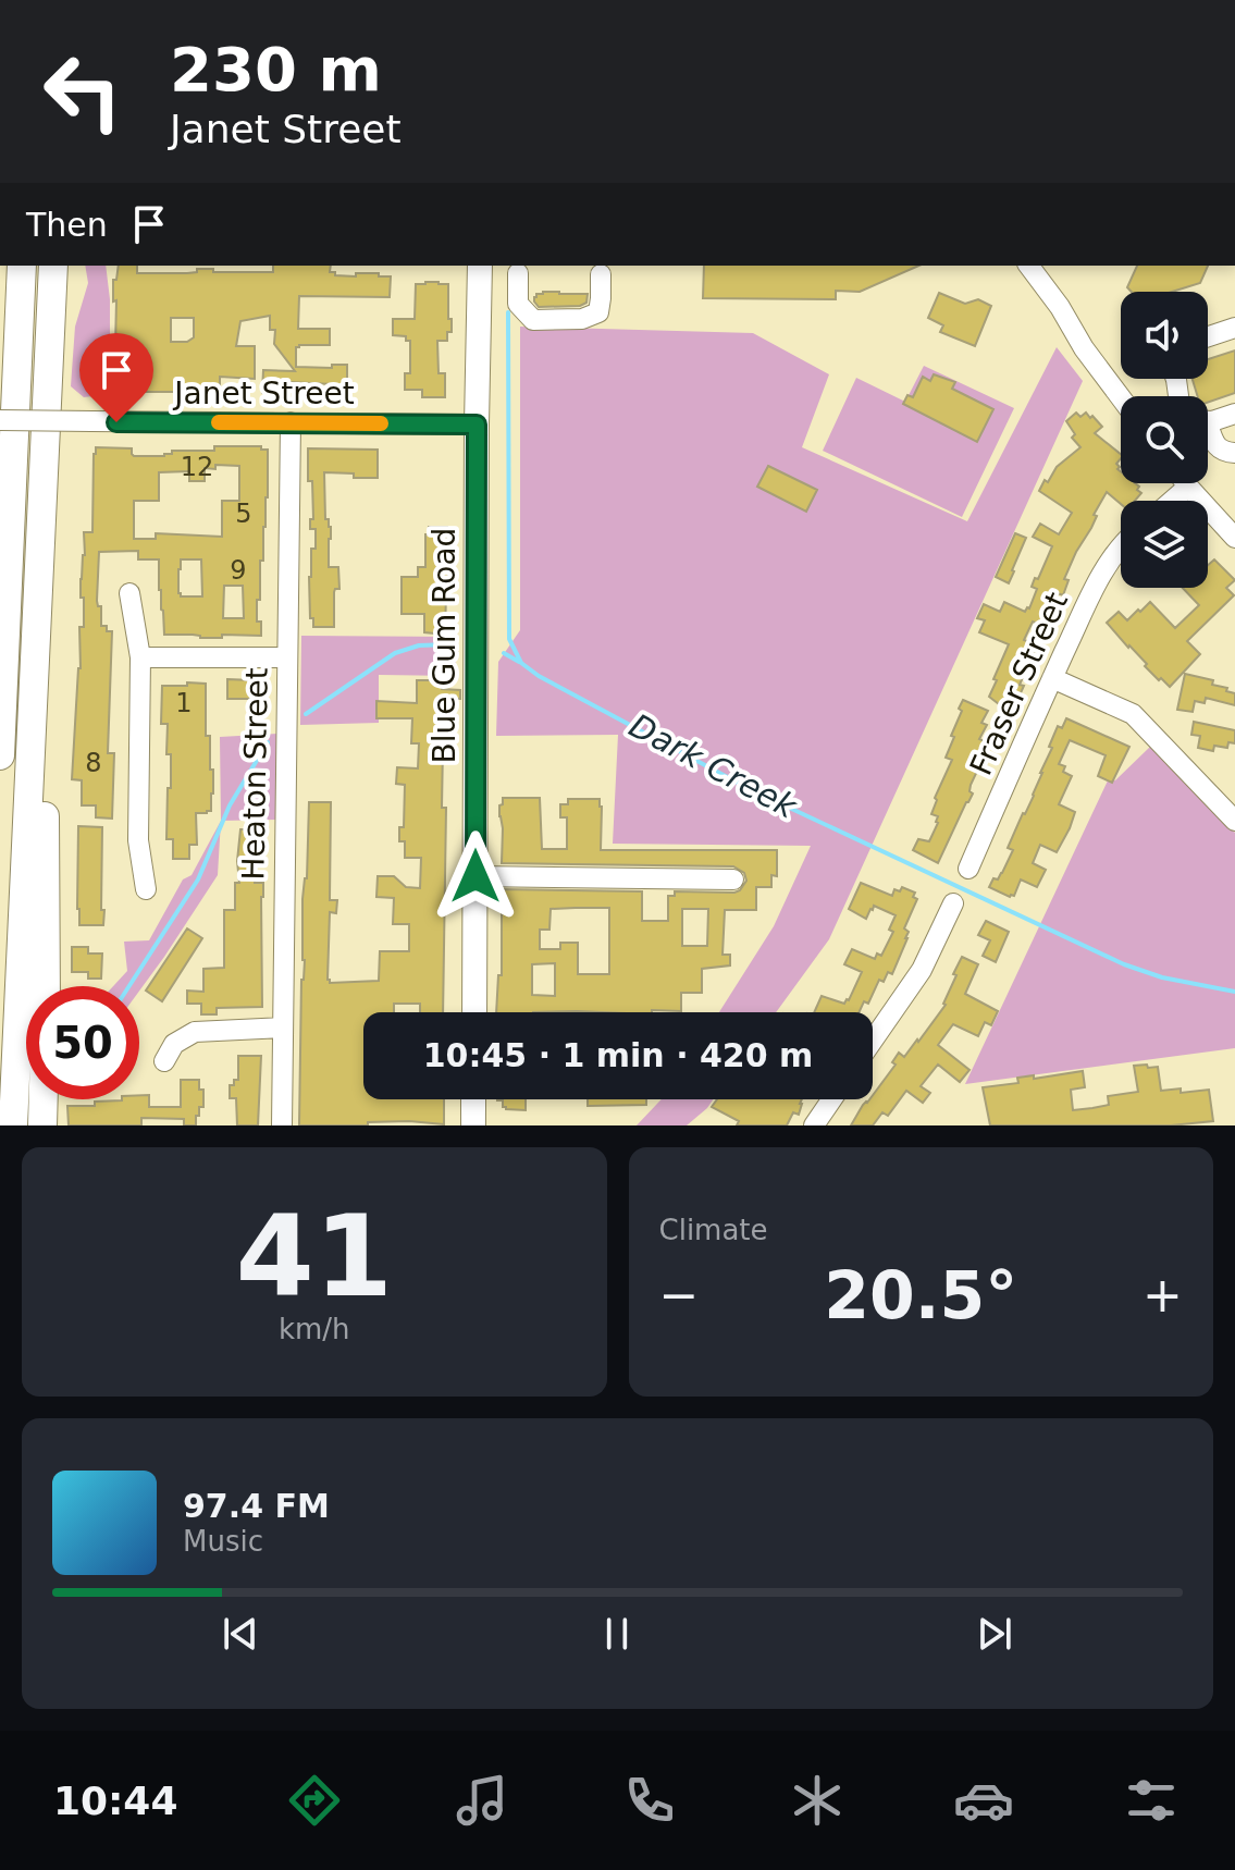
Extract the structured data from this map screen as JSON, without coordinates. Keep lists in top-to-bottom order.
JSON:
{
  "streets": {
    "main road": ["Blue Gum Road"],
    "street": ["Janet Street", "Fraser Street", "Heaton Street"]
  },
  "crossings": [
    ["Janet Street", "Blue Gum Road"],
    ["Janet Street", "Heaton Street"]
  ],
  "water": ["Dark Creek"],
  "house_numbers": [
    "12",
    "5",
    "9",
    "1",
    "8"
  ],
  "page": {
    "turn": ["230 m", "Janet Street"],
    "then": "Then",
    "limit": "50",
    "trip": "10:45 · 1 min · 420 m",
    "tile": [
      ["41", "km/h"],
      "Climate"
    ],
    "heat": ["−", "20.5°", "+"],
    "song": ["97.4 FM", "Music"],
    "tabs": "10:44"
  }
}
